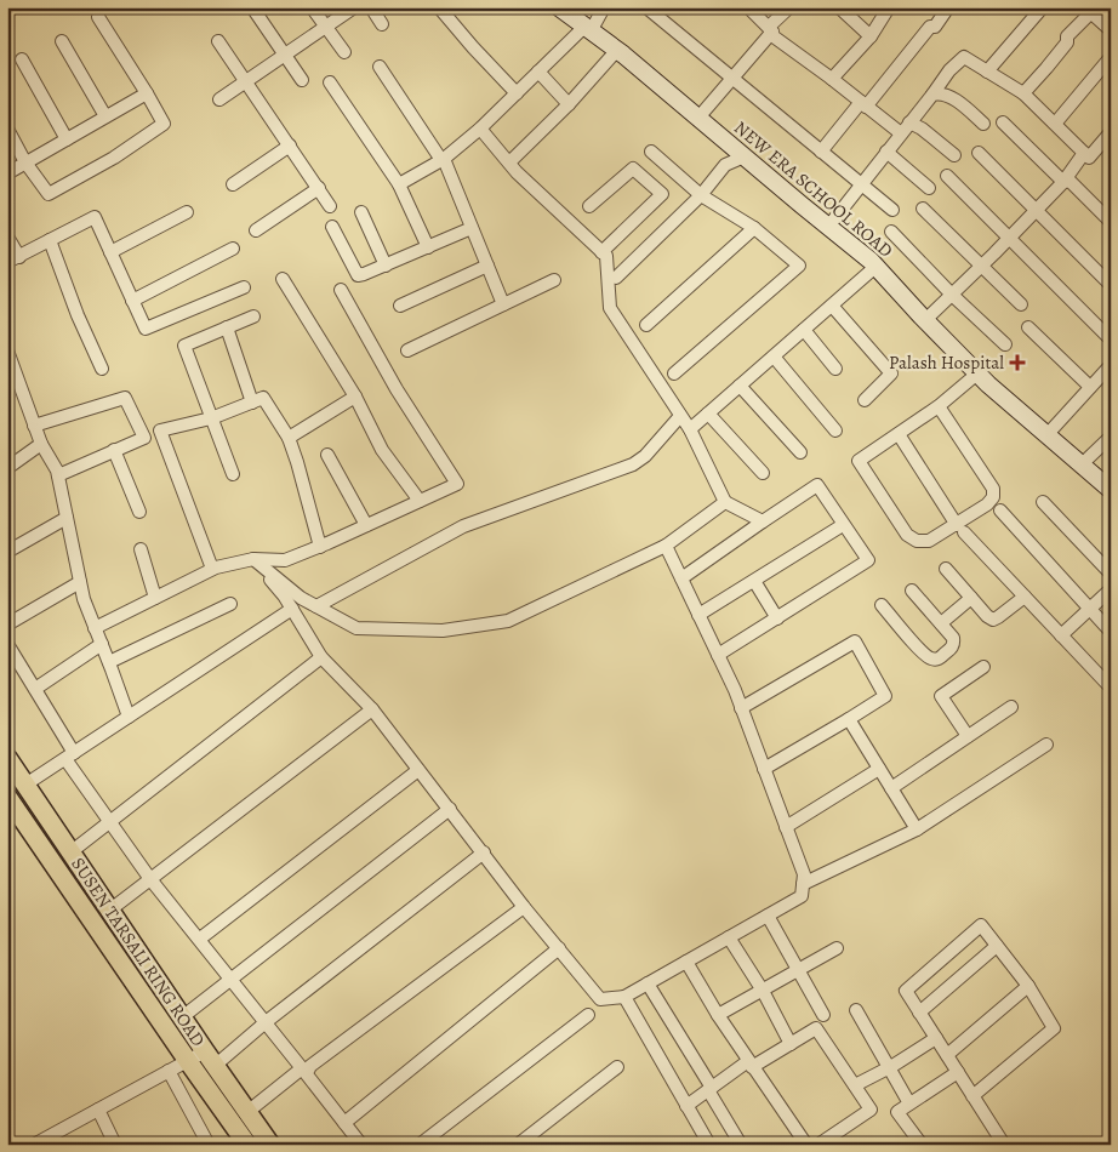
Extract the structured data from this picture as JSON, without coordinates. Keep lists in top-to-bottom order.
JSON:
{
  "streets": {
    "main road": ["SUSEN TARSALI RING ROAD"],
    "street": ["NEW ERA SCHOOL ROAD"]
  },
  "places": {
    "health": ["Palash Hospital"]
  }
}
